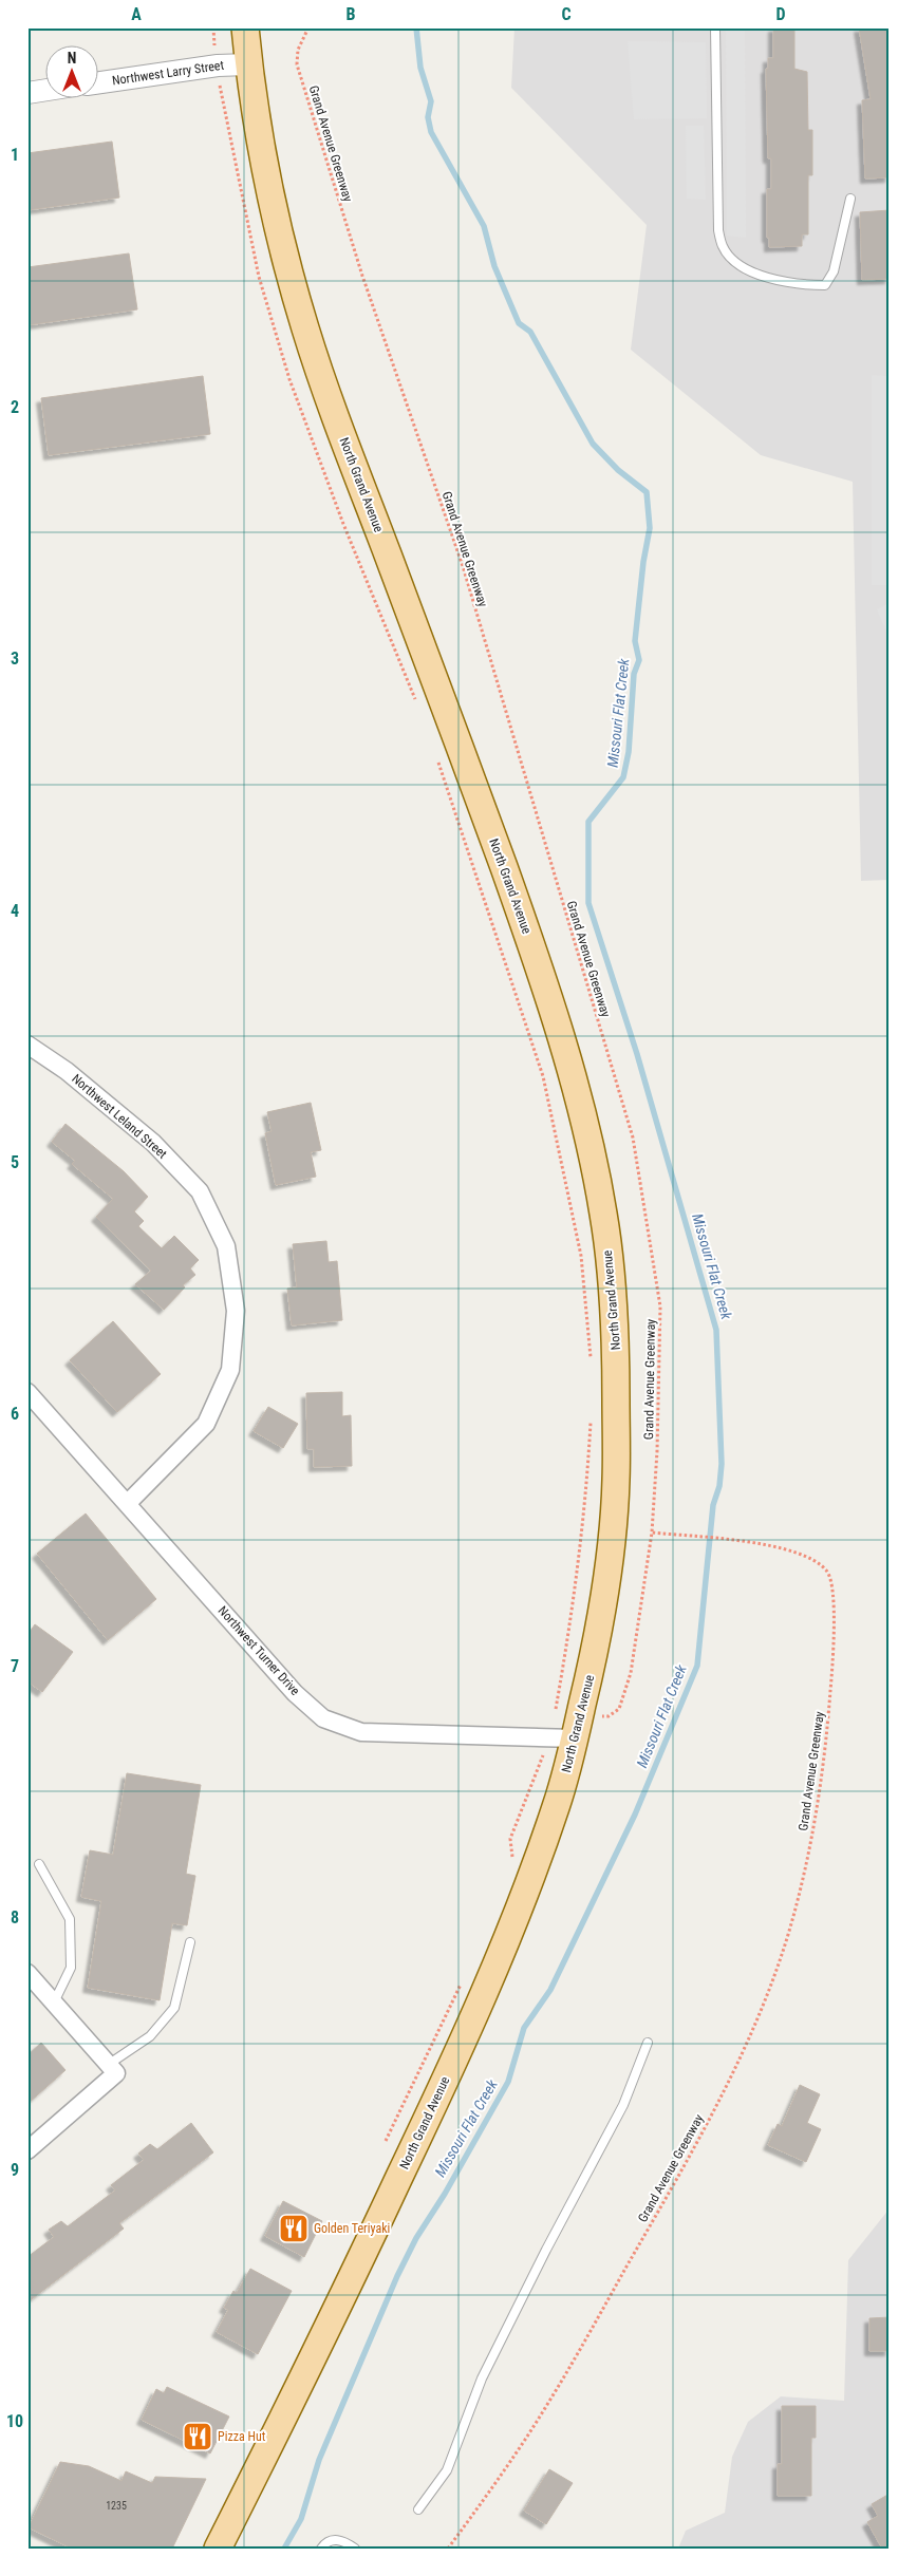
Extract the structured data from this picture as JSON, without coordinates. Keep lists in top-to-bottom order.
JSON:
{
  "streets": {
    "main road": ["North Grand Avenue"],
    "street": ["Northwest Larry Street", "Northwest Leland Street", "Northwest Turner Drive"],
    "path": ["Grand Avenue Greenway"]
  },
  "crossings": [
    ["Northwest Larry Street", "North Grand Avenue"],
    ["North Grand Avenue", "Northwest Turner Drive"],
    ["Northwest Leland Street", "Northwest Turner Drive"]
  ],
  "water": ["Missouri Flat Creek"],
  "places": {
    "restaurant": ["Golden Teriyaki", "Pizza Hut"]
  },
  "house_numbers": ["1235"],
  "north": "top",
  "grid": {
    "columns": [
      "A",
      "B",
      "C",
      "D"
    ],
    "rows": [
      "1",
      "2",
      "3",
      "4",
      "5",
      "6",
      "7",
      "8",
      "9",
      "10"
    ]
  }
}
